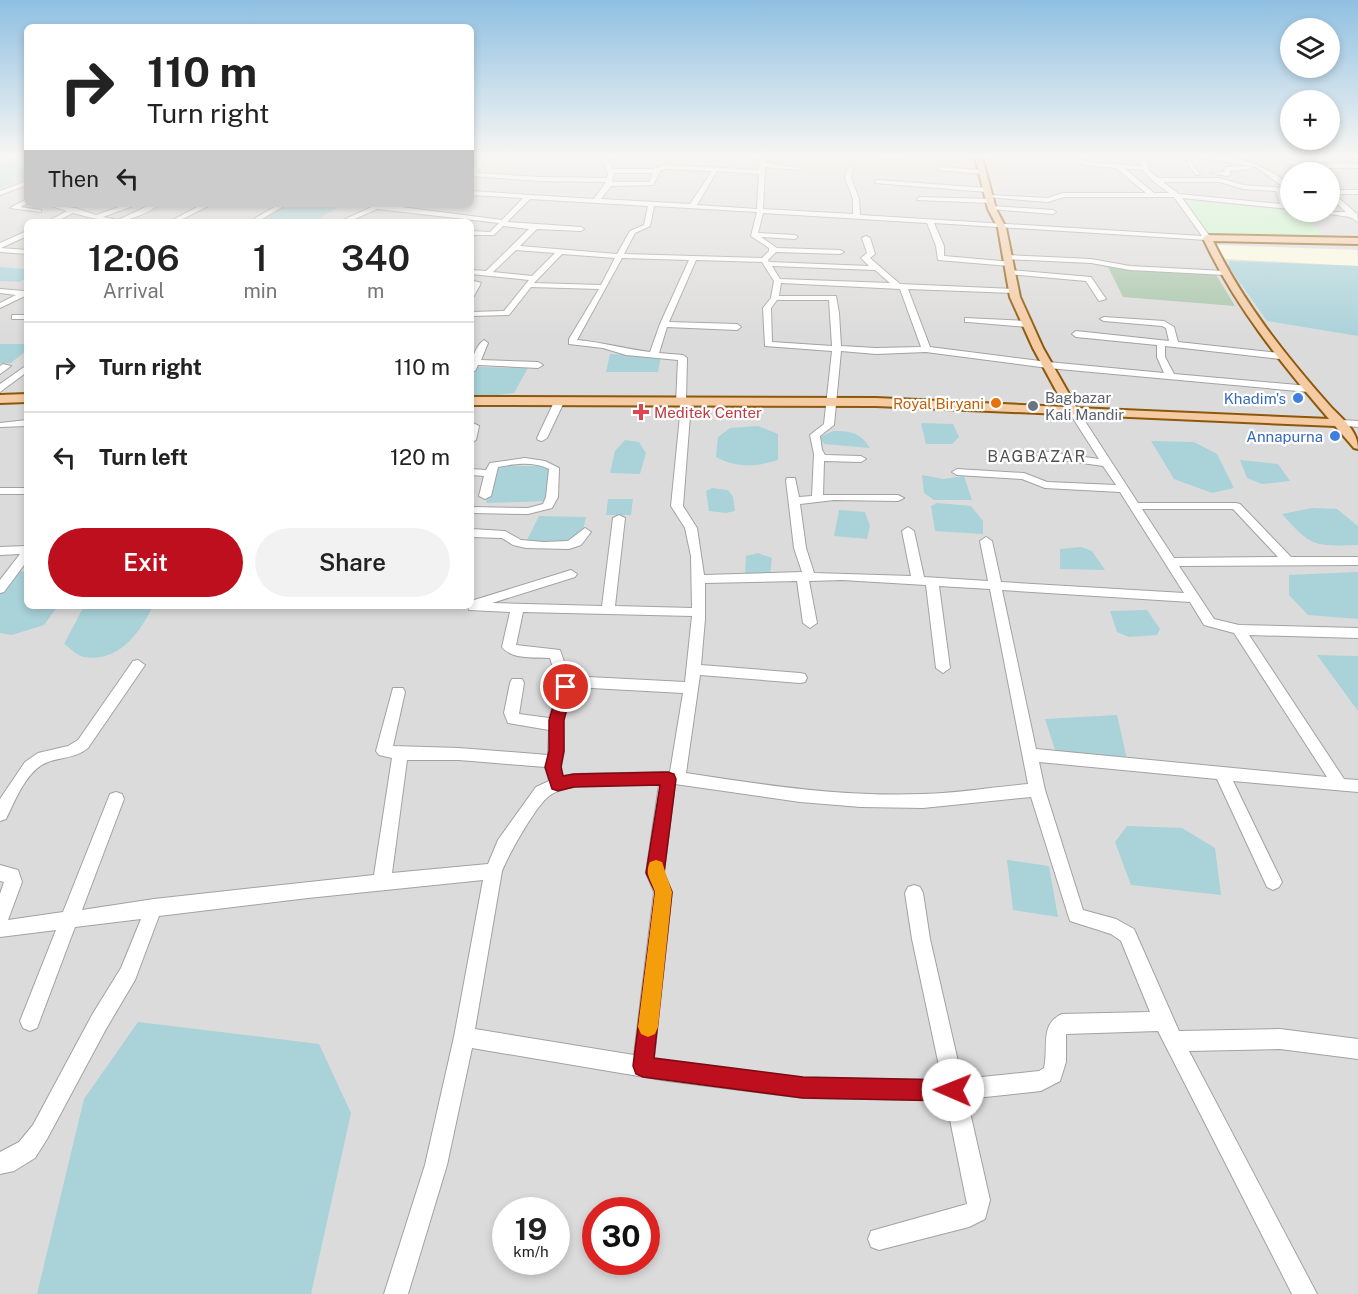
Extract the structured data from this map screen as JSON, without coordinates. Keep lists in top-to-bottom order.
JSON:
{
  "districts": ["BAGBAZAR"],
  "places": {
    "other": [
      "Khadim's",
      "Royal Biryani",
      "Bagbazar Kali Mandir",
      "Annapurna"
    ],
    "health": ["Meditek Center"]
  },
  "page": {
    "map_buttons": ["+", "−"],
    "turn": ["110 m", "Turn right"],
    "then": "Then",
    "eta": [
      "12:06",
      "Arrival",
      "1",
      "min",
      "340",
      "m"
    ],
    "list": [
      {
        "name": "Turn right",
        "value": "110 m"
      },
      {
        "name": "Turn left",
        "value": "120 m"
      }
    ],
    "buttons": ["Exit", "Share"],
    "speed": "19 km/h",
    "limit": "30"
  }
}
